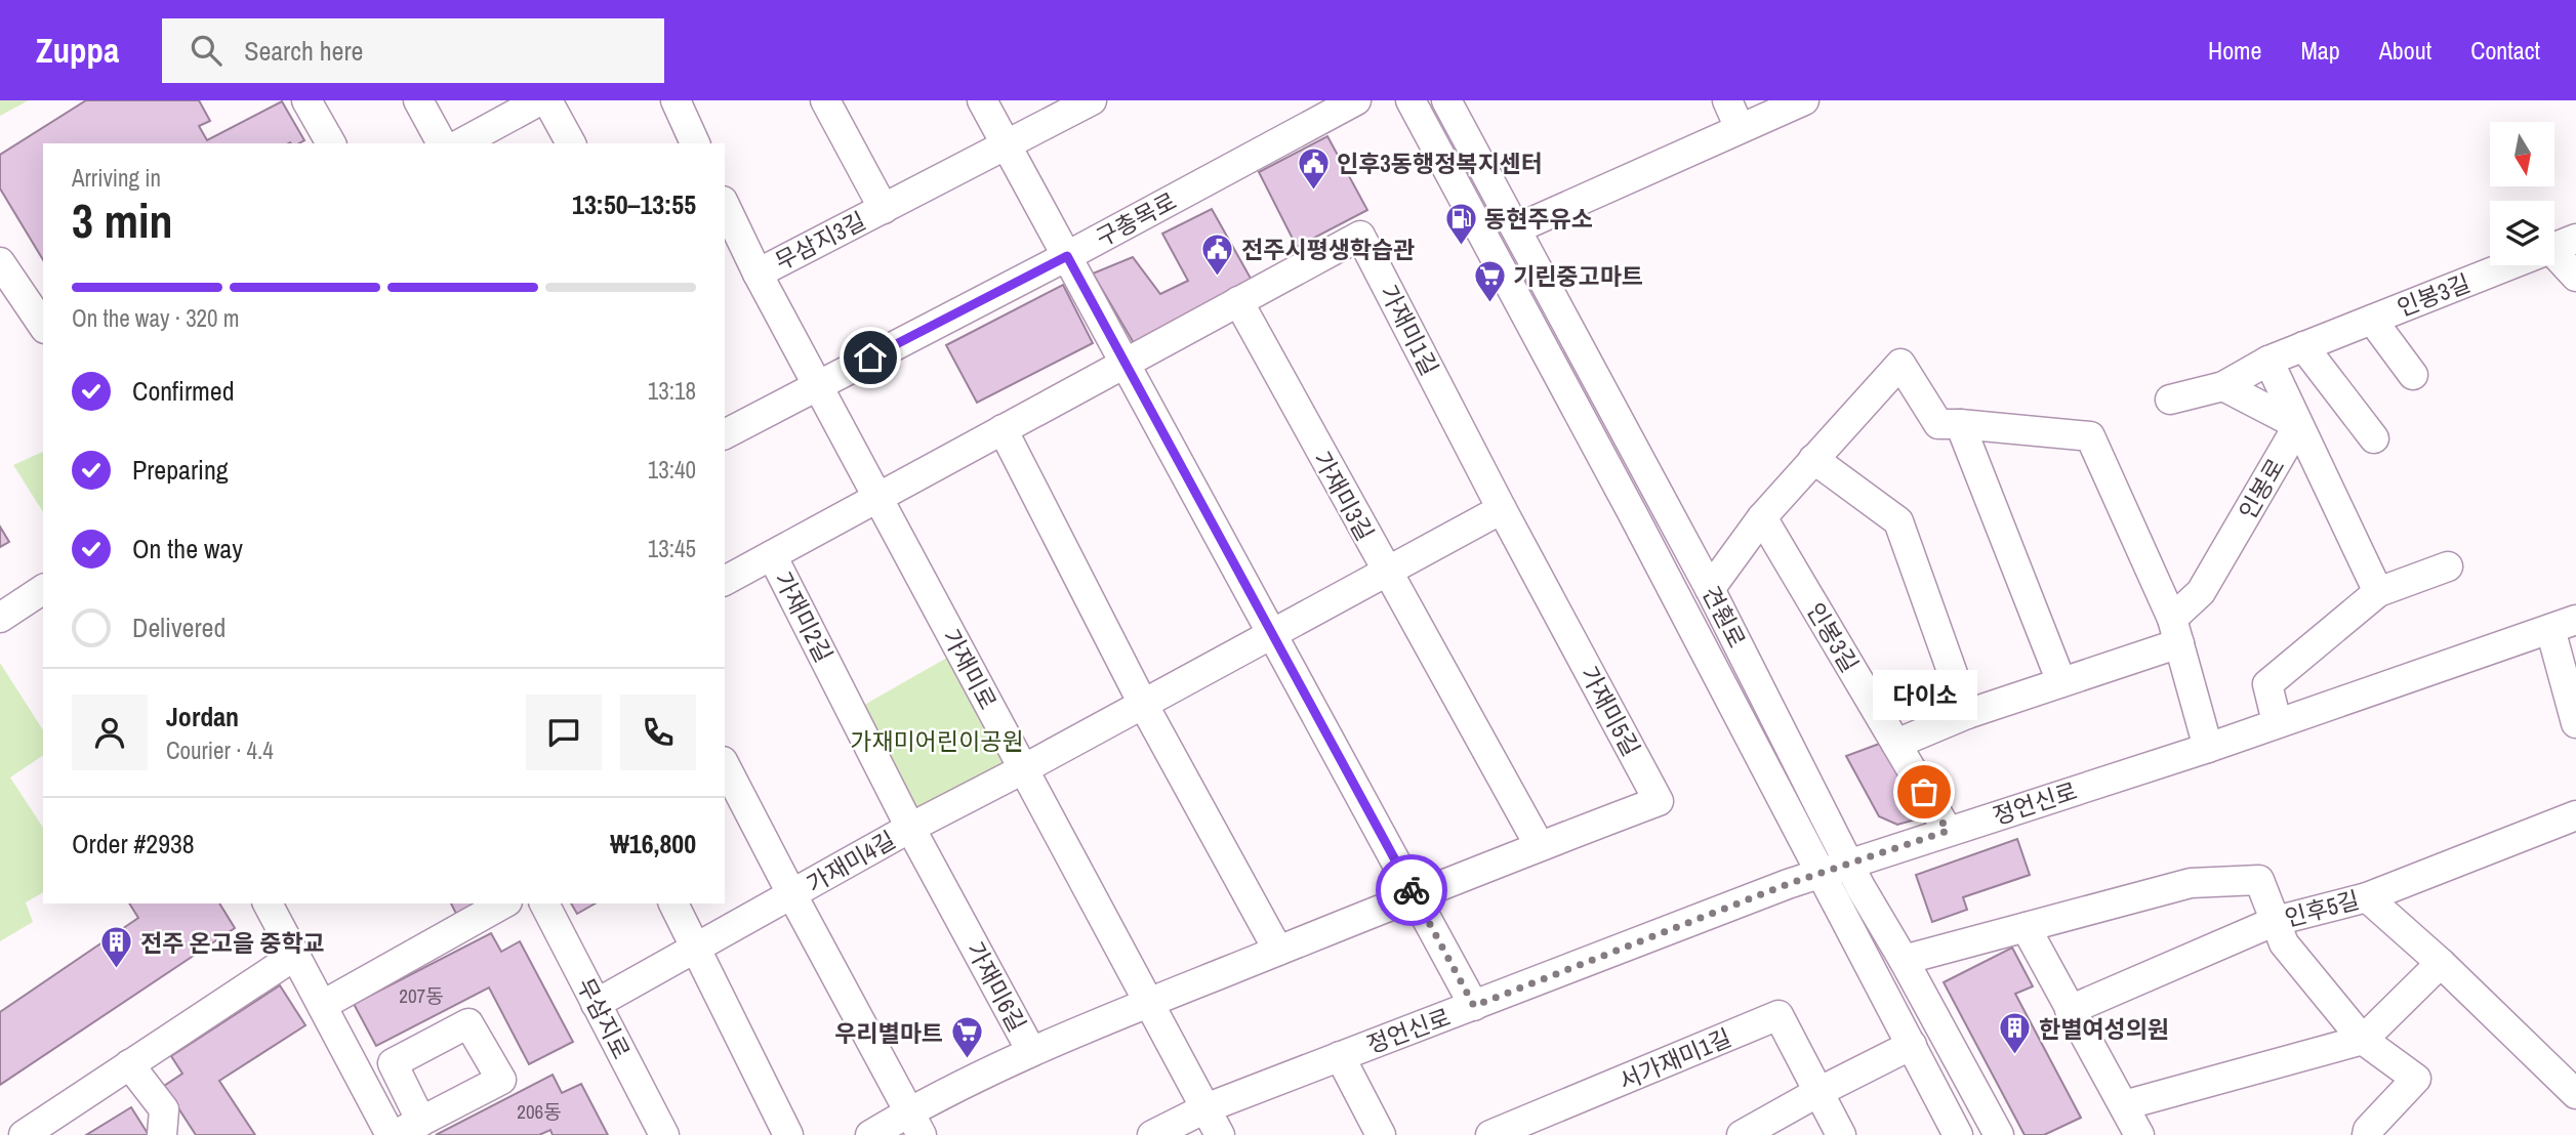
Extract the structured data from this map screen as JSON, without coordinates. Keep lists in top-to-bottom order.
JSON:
{
  "streets": {
    "street": [
      "구총목로",
      "무삼지3길",
      "인봉3길",
      "가재미1길",
      "인봉로",
      "가재미3길",
      "가재미2길",
      "견훤로",
      "가재미로",
      "가재미5길",
      "정언신로",
      "가재미4길",
      "인후5길",
      "가재미6길",
      "무삼지로",
      "서가재미1길"
    ]
  },
  "crossings": [
    ["구총목로", "가재미로"],
    ["무삼지3길", "가재미로"],
    ["인봉3길", "정언신로"],
    ["가재미1길", "가재미3길"],
    ["가재미1길", "가재미2길"],
    ["가재미1길", "가재미로"],
    ["가재미1길", "가재미5길"],
    ["가재미3길", "가재미5길"],
    ["가재미2길", "가재미로"],
    ["가재미2길", "가재미4길"],
    ["견훤로", "정언신로"],
    ["가재미로", "가재미5길"],
    ["가재미로", "정언신로"],
    ["가재미로", "가재미4길"],
    ["가재미로", "가재미6길"],
    ["가재미5길", "가재미6길"],
    ["가재미4길", "가재미6길"],
    ["가재미4길", "무삼지로"]
  ],
  "parks": ["가재미어린이공원"],
  "places": {
    "public building": ["인후3동행정복지센터", "전주시평생학습관"],
    "fuel station": ["동현주유소"],
    "supermarket": ["기린중고마트", "우리별마트"],
    "other": ["다이소"],
    "building": ["전주 온고을 중학교", "한별여성의원"]
  },
  "house_numbers": ["207동", "206동"],
  "north": "bottom",
  "page": {
    "header": "Zuppa",
    "search": "Search here",
    "nav": [
      "Home",
      "Map",
      "About",
      "Contact"
    ],
    "heading": ["3 min", "Arriving in", "13:50–13:55"],
    "panel": [
      "Jordan",
      "Courier · 4.4",
      "Order #2938",
      "₩16,800"
    ],
    "bar": "On the way · 320 m",
    "list": [
      ["Confirmed", "13:18"],
      ["Preparing", "13:40"],
      ["On the way", "13:45"],
      "Delivered"
    ],
    "bubble": "다이소"
  }
}
